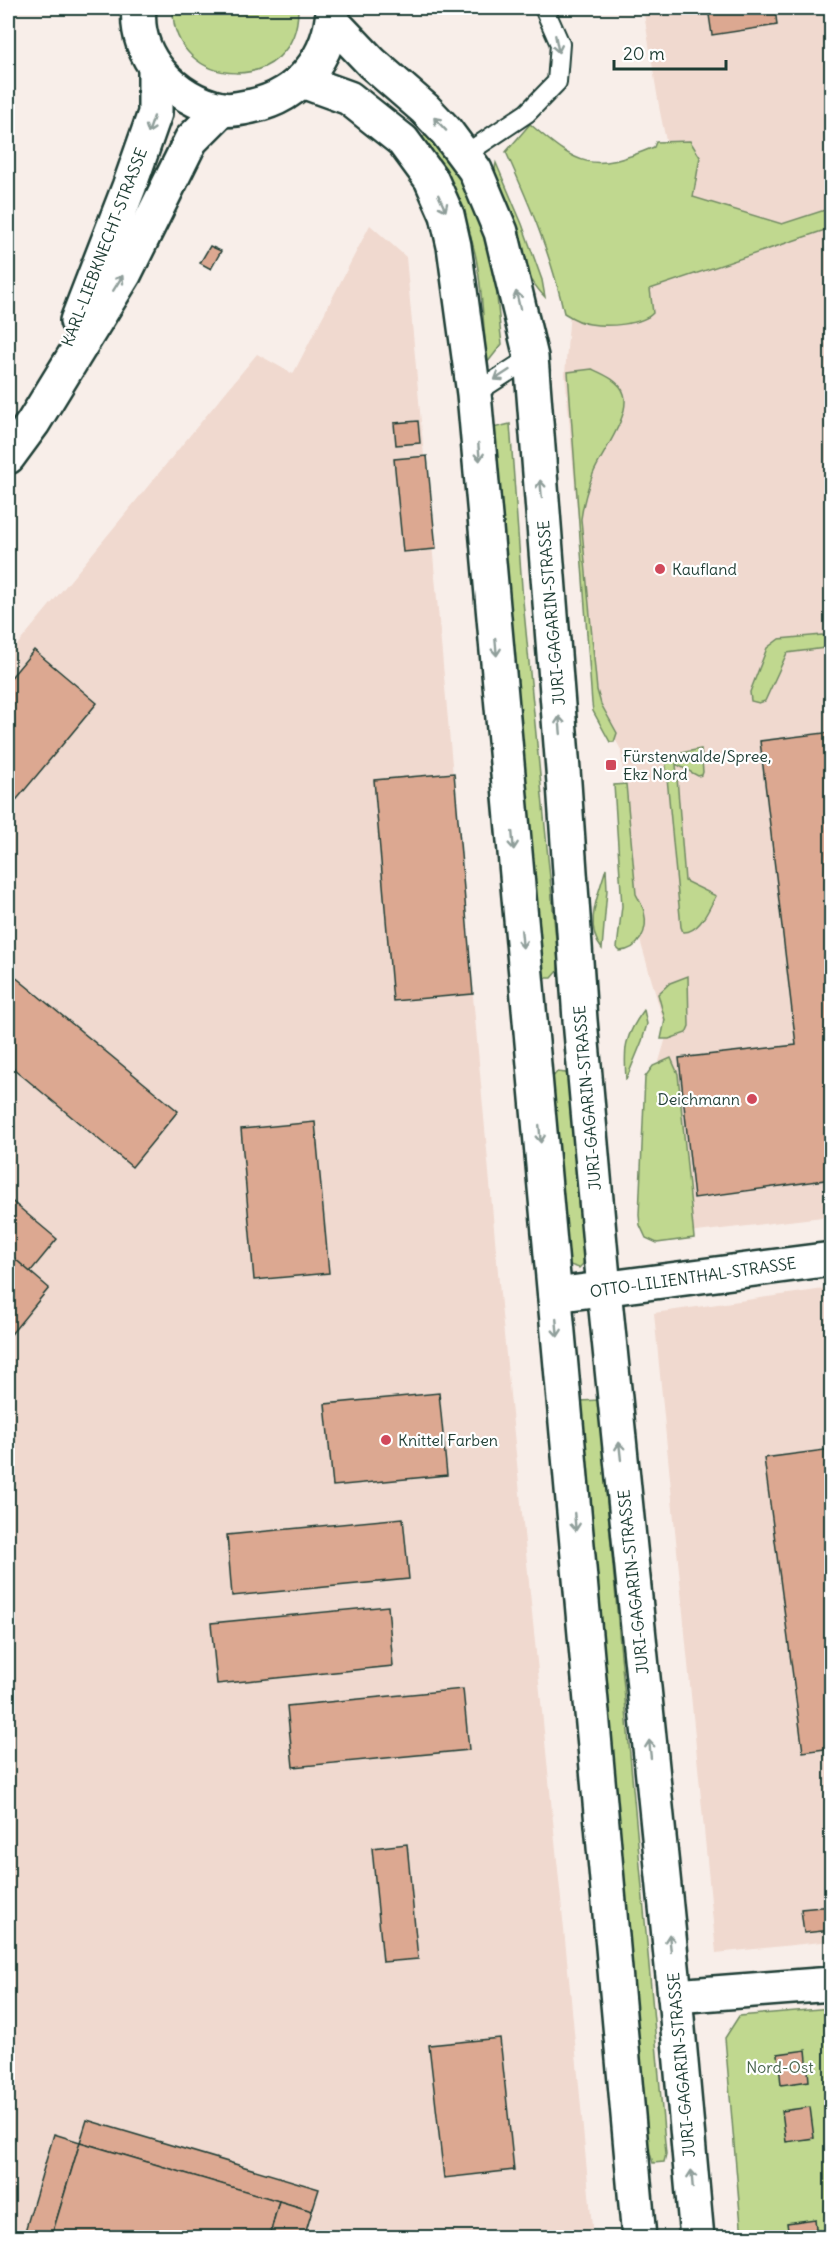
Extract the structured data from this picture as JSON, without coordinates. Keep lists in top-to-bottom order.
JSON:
{
  "streets": {
    "street": ["KARL-LIEBKNECHT-STRASSE", "JURI-GAGARIN-STRASSE", "OTTO-LILIENTHAL-STRASSE"]
  },
  "crossings": [
    ["JURI-GAGARIN-STRASSE", "OTTO-LILIENTHAL-STRASSE"]
  ],
  "parks": ["Nord-Ost"],
  "places": {
    "other": ["Kaufland", "Deichmann", "Knittel Farben"],
    "transit": ["Fürstenwalde/Spree, Ekz Nord"]
  },
  "scale_bar": "20 m"
}
